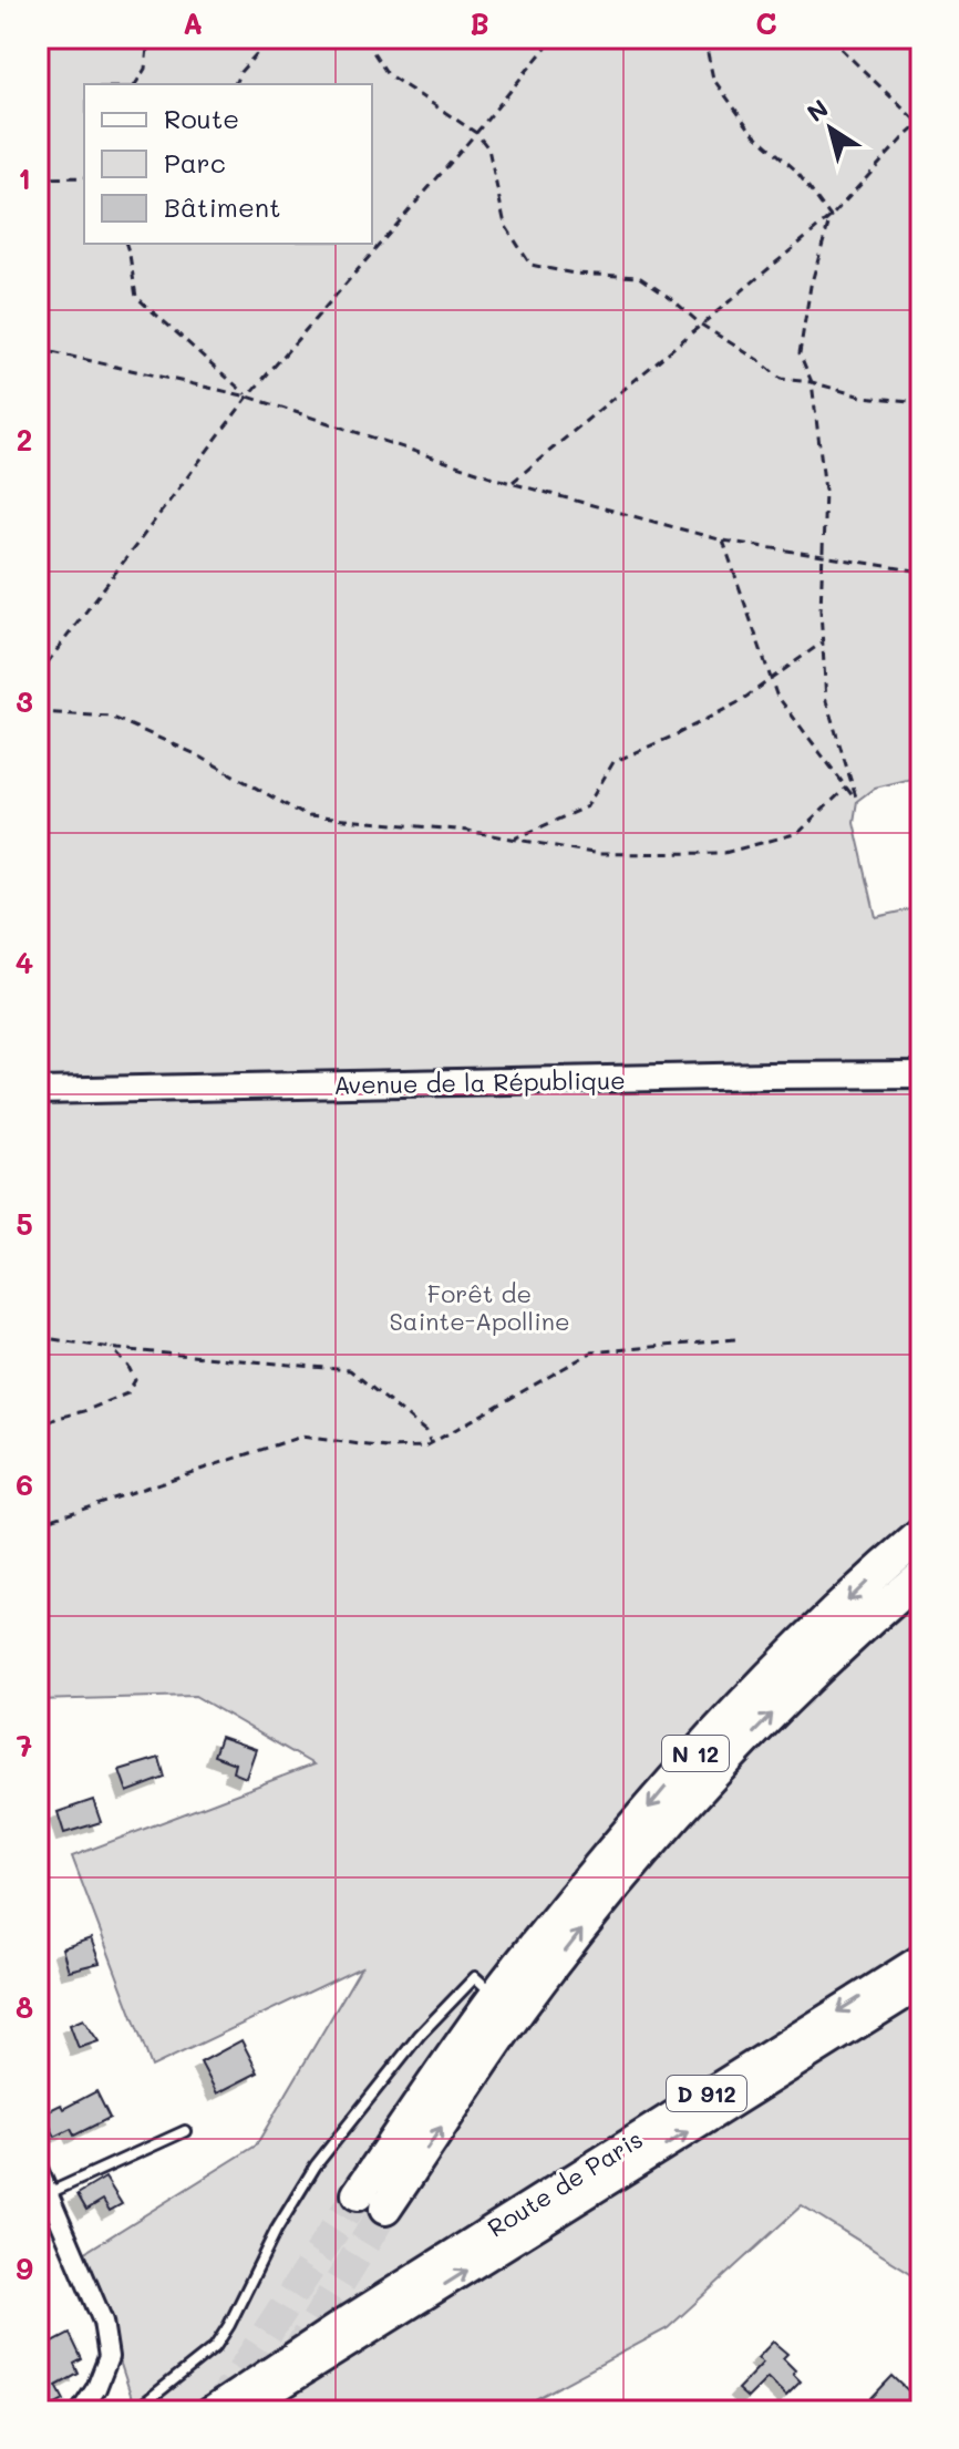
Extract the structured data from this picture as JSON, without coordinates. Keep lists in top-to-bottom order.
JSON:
{
  "streets": {
    "highway": ["N 12"],
    "main road": ["Avenue de la République", "D 912", "Route de Paris"]
  },
  "parks": ["Forêt de Sainte-Apolline"],
  "legend": ["Route", "Parc", "Bâtiment"],
  "north": "top left",
  "grid": {
    "columns": ["A", "B", "C"],
    "rows": [
      "1",
      "2",
      "3",
      "4",
      "5",
      "6",
      "7",
      "8",
      "9"
    ]
  }
}
